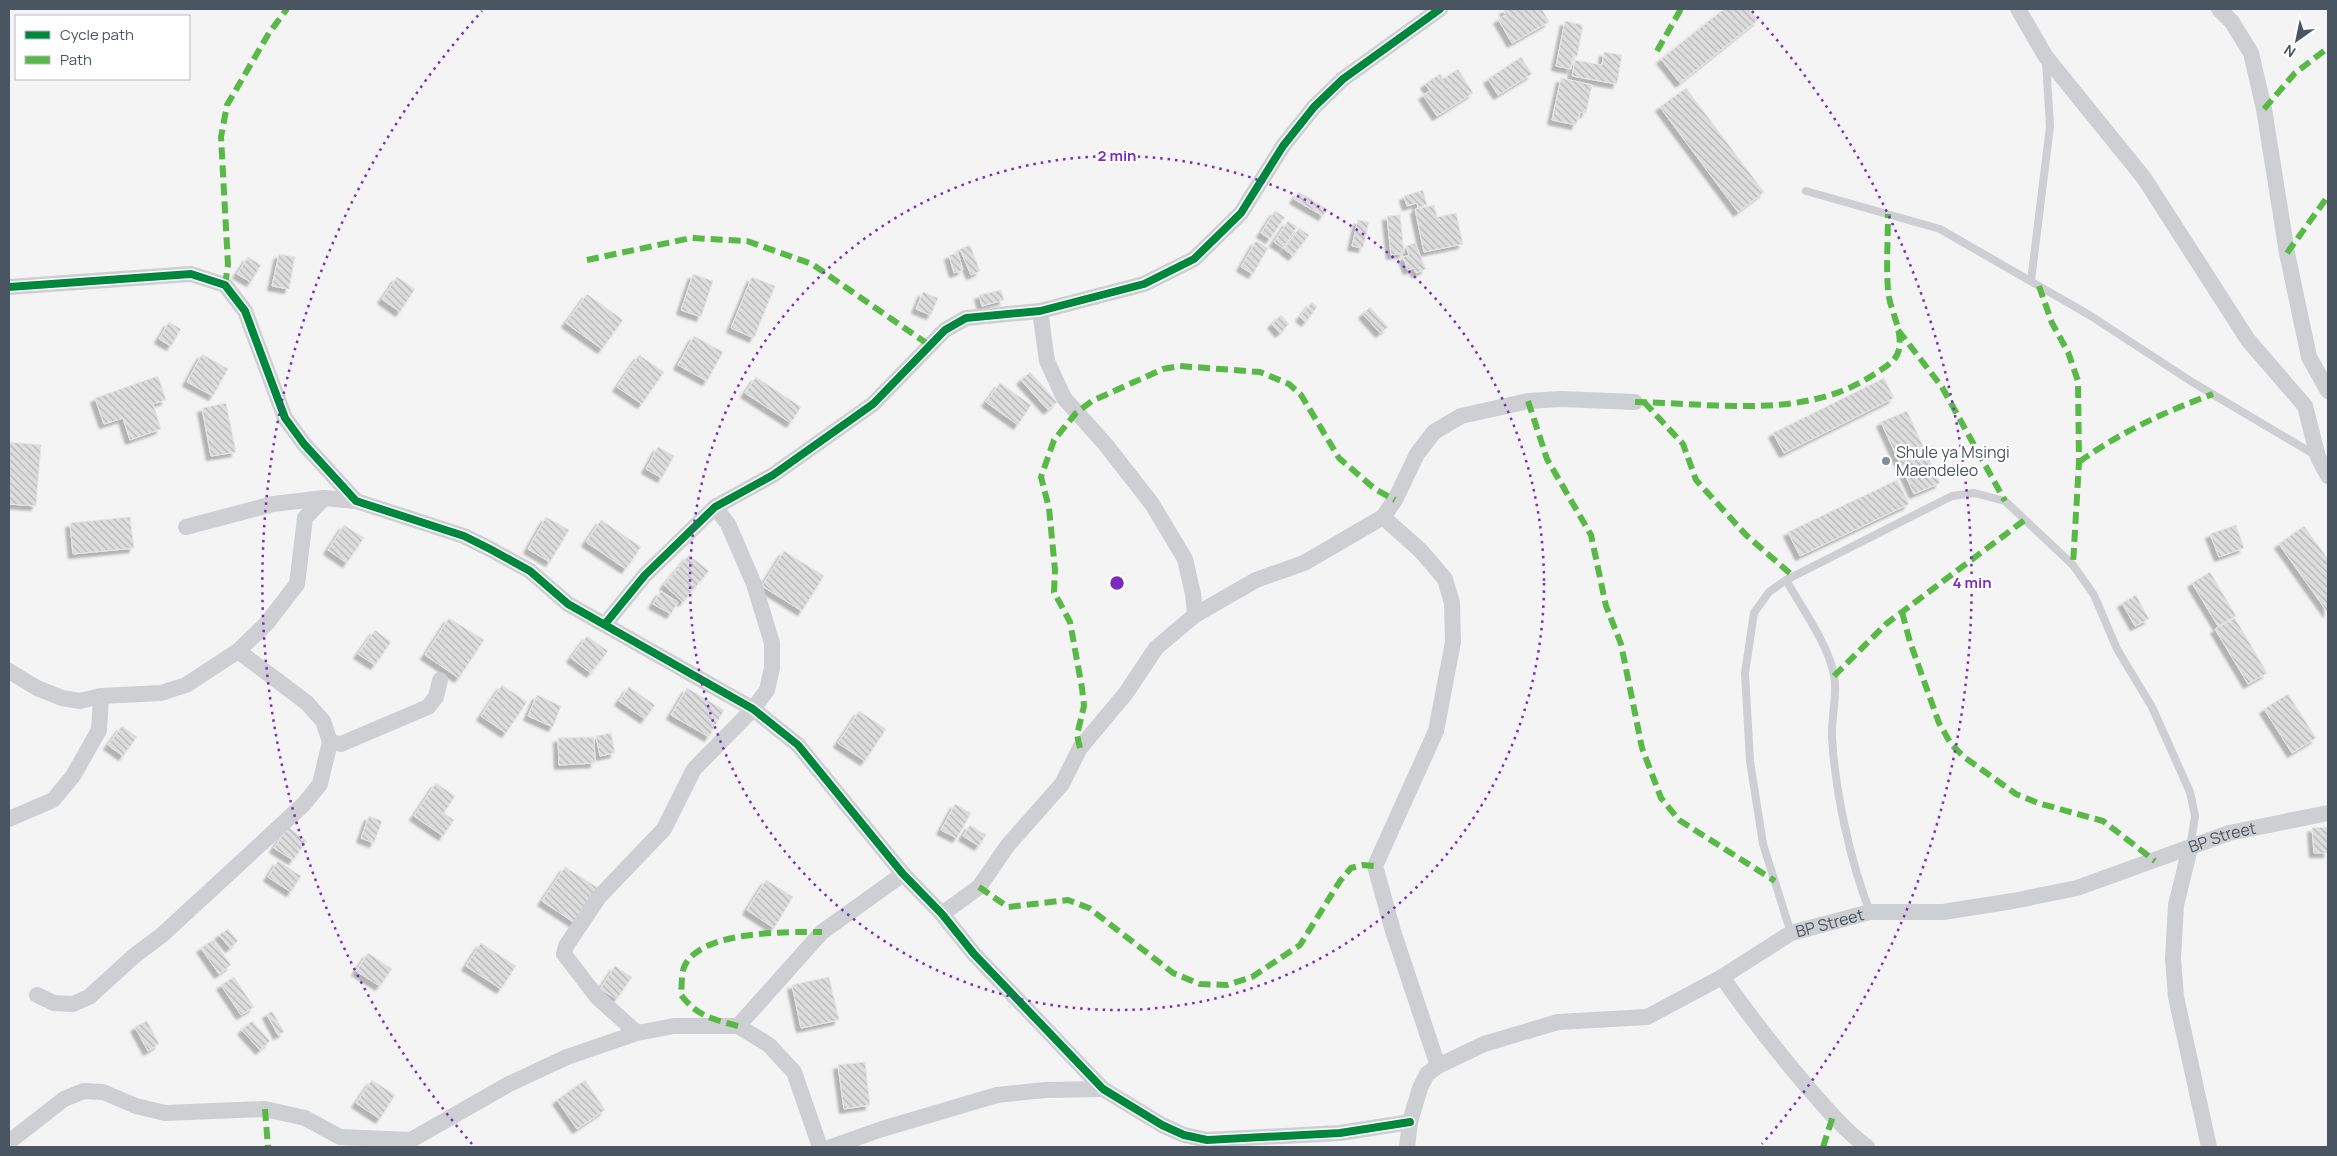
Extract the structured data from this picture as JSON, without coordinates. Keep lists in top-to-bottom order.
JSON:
{
  "streets": {
    "street": ["BP Street"]
  },
  "places": ["Shule ya Msingi Maendeleo"],
  "legend": ["Cycle path", "Path"],
  "north": "bottom left",
  "rings": ["2 min", "4 min"]
}
